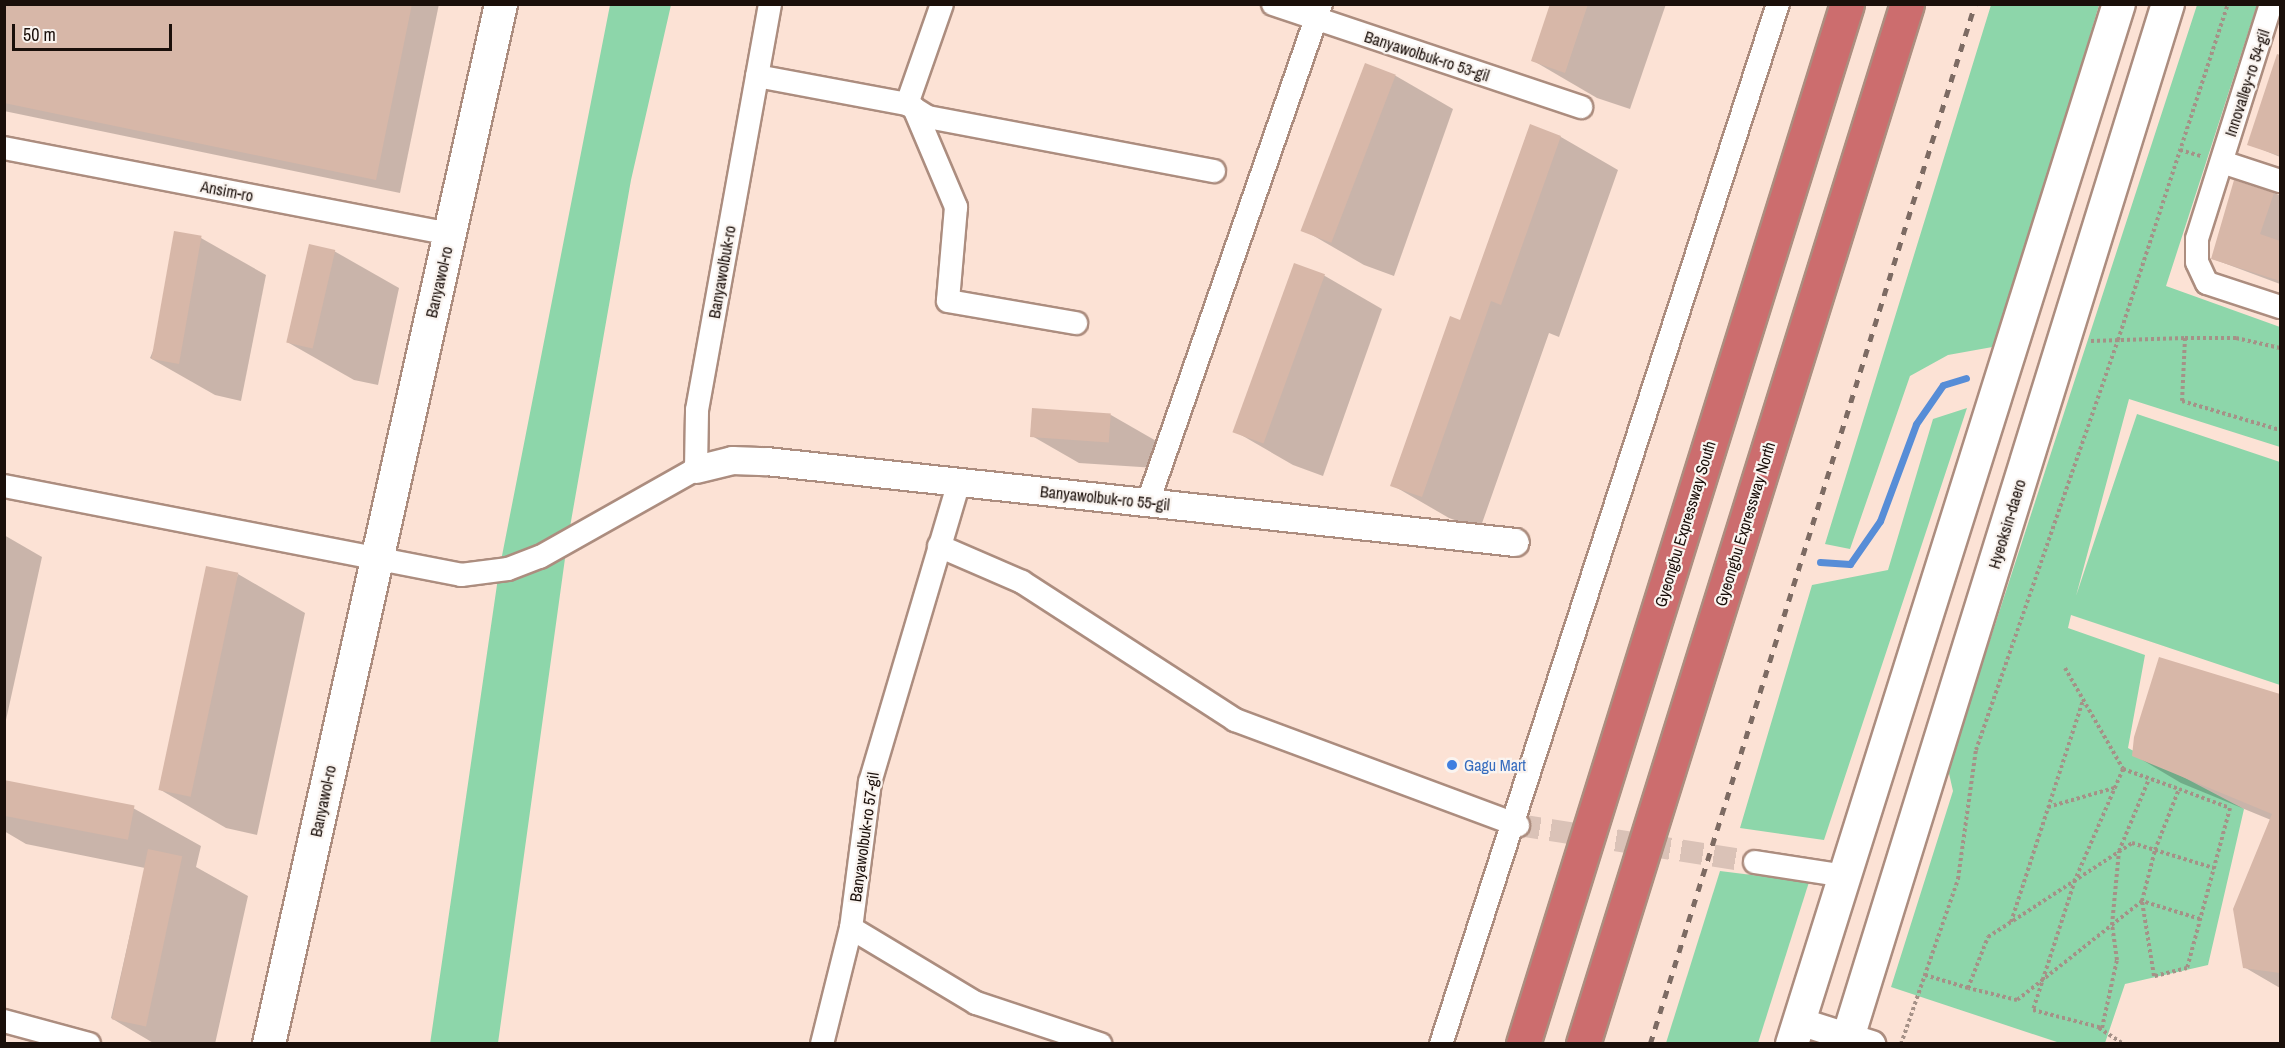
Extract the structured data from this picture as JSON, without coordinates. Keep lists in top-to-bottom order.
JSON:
{
  "streets": {
    "highway": ["Gyeongbu Expressway South", "Gyeongbu Expressway North"],
    "main road": ["Banyawol-ro", "Hyeoksin-daero"],
    "street": [
      "Banyawolbuk-ro 53-gil",
      "Innovalley-ro 54-gil",
      "Ansim-ro",
      "Banyawolbuk-ro",
      "Banyawolbuk-ro 55-gil",
      "Banyawolbuk-ro 57-gil"
    ]
  },
  "crossings": [
    ["Ansim-ro", "Banyawol-ro"],
    ["Banyawolbuk-ro", "Banyawolbuk-ro 55-gil"],
    ["Banyawolbuk-ro 55-gil", "Banyawolbuk-ro 57-gil"]
  ],
  "places": ["Gagu Mart"],
  "scale_bar": "50 m"
}
